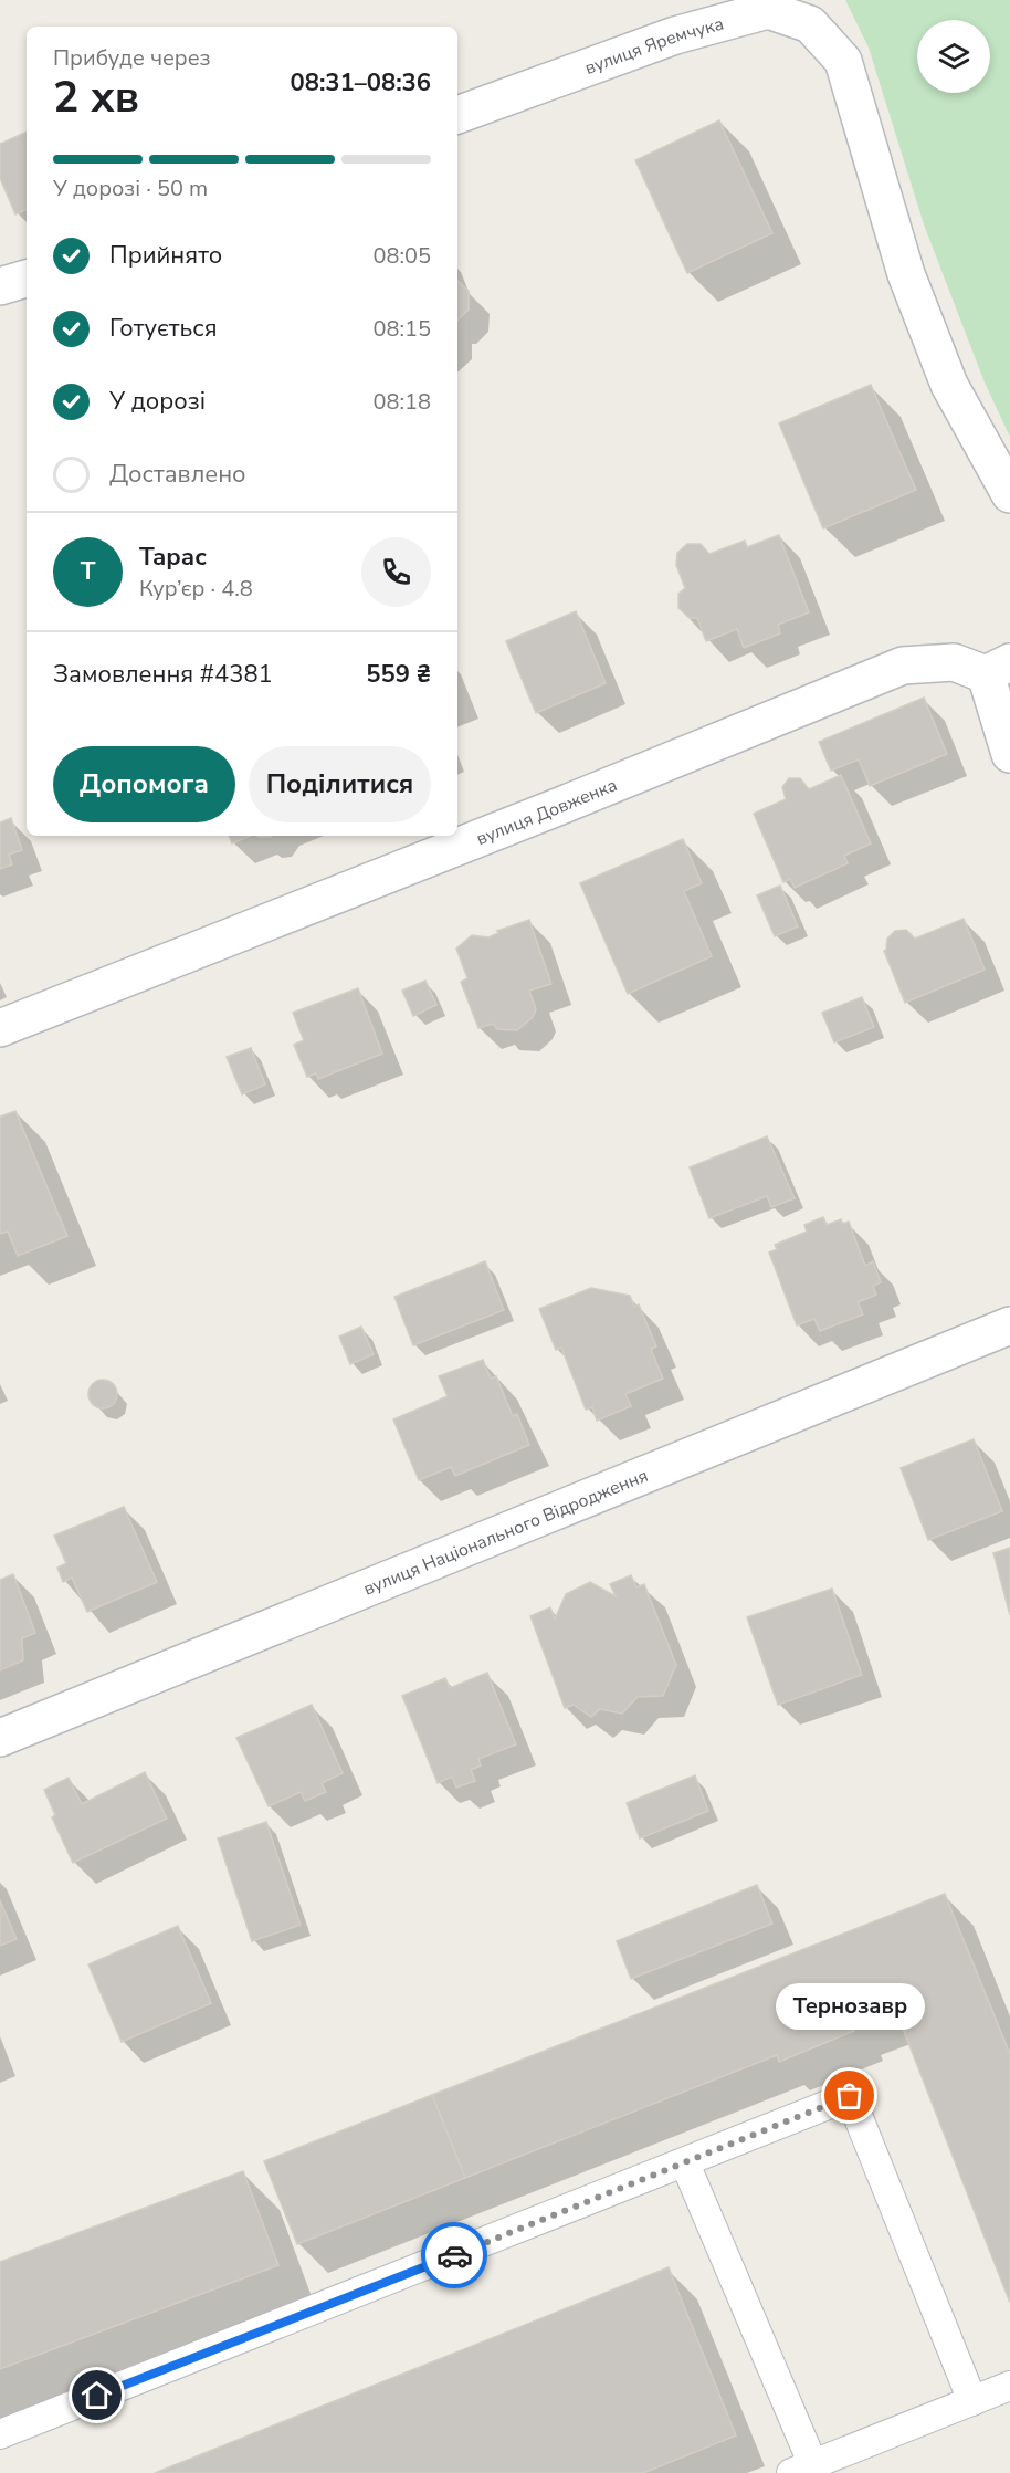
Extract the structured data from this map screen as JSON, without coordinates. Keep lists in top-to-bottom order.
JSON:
{
  "streets": {
    "street": ["вулиця Яремчука", "вулиця Довженка", "вулиця Національного Відродження"]
  },
  "places": ["Тернозавр"],
  "page": {
    "heading": ["2 хв", "Прибуде через", "08:31–08:36"],
    "panel": [
      "Тарас",
      "Кур’єр · 4.8",
      "Замовлення #4381",
      "559 ₴"
    ],
    "bar": "У дорозі · 50 m",
    "list": [
      ["Прийнято", "08:05"],
      ["Готується", "08:15"],
      ["У дорозі", "08:18"],
      "Доставлено"
    ],
    "round": "Т",
    "buttons": ["Допомога", "Поділитися"],
    "bubble": "Тернозавр"
  }
}
